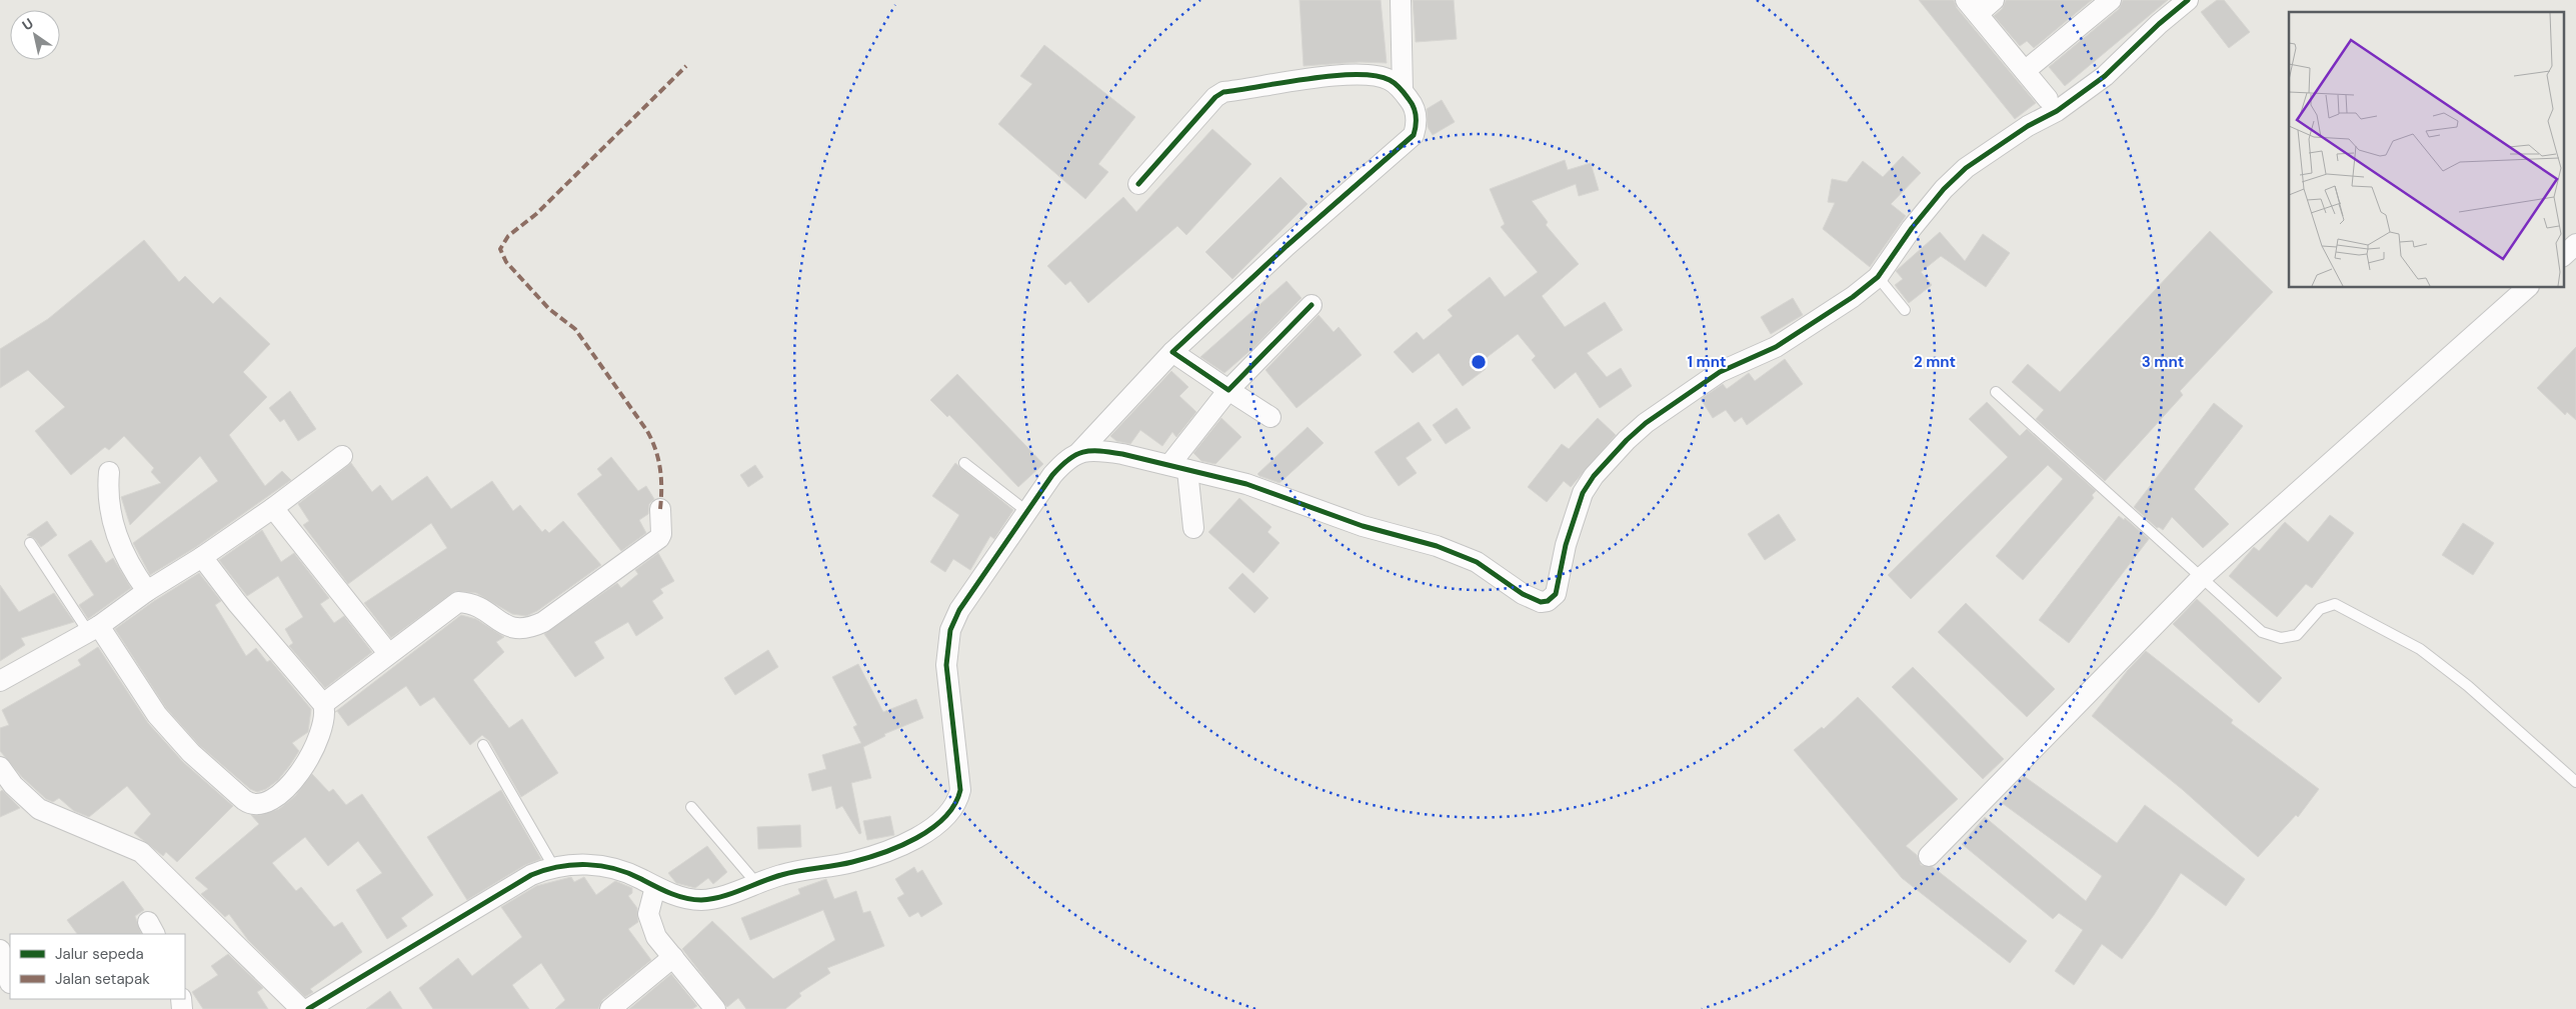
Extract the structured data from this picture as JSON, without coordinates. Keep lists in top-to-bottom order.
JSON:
{
  "legend": ["Jalur sepeda", "Jalan setapak"],
  "north": "top left",
  "rings": ["1 mnt", "2 mnt", "3 mnt"]
}
